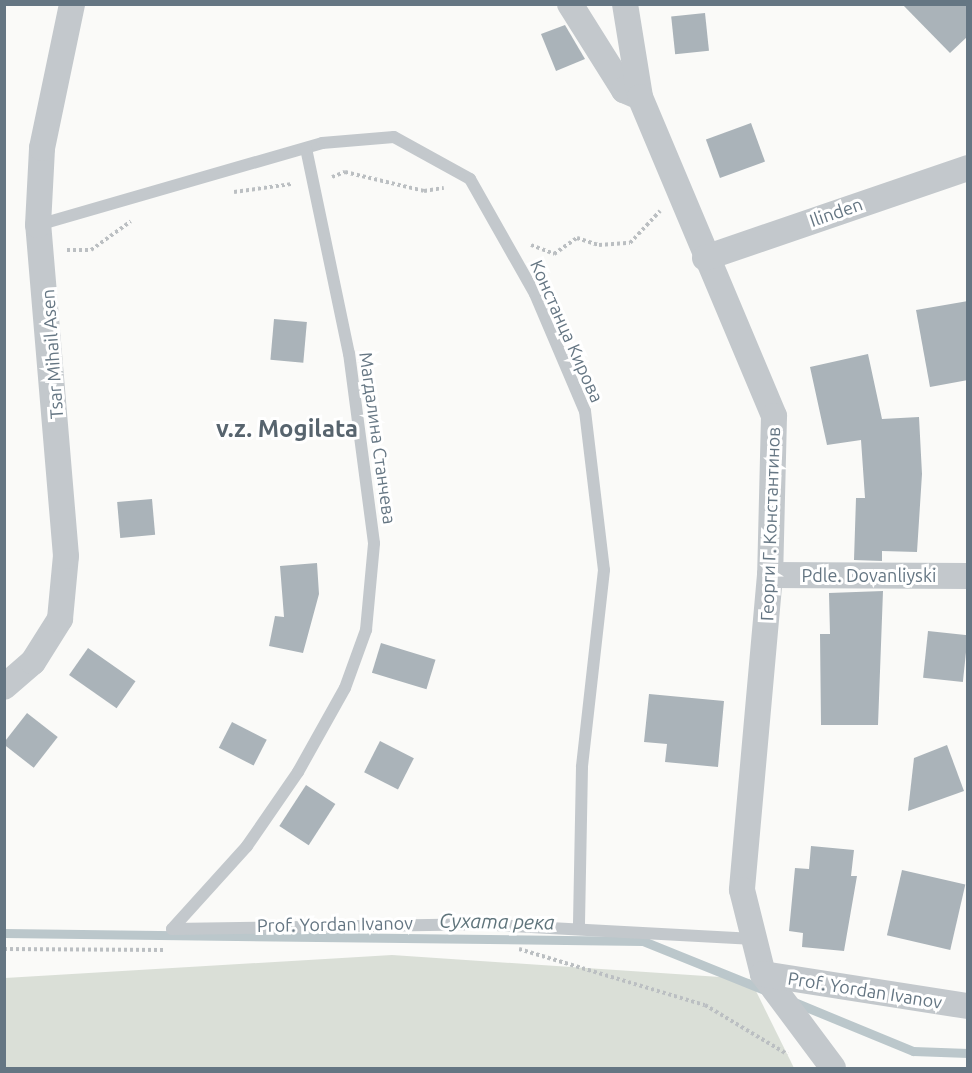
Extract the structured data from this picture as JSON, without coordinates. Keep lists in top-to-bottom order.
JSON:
{
  "streets": {
    "street": [
      "Ilinden",
      "Tsar Mihail Asen",
      "Георги Г. Константинов",
      "Pdle. Dovanliyski",
      "Prof. Yordan Ivanov"
    ],
    "lane": ["Констанца Кирова", "Магдалина Станчева"]
  },
  "crossings": [
    ["Ilinden", "Георги Г. Константинов"],
    ["Констанца Кирова", "Tsar Mihail Asen"],
    ["Констанца Кирова", "Магдалина Станчева"],
    ["Констанца Кирова", "Prof. Yordan Ivanov"],
    ["Магдалина Станчева", "Prof. Yordan Ivanov"],
    ["Георги Г. Константинов", "Pdle. Dovanliyski"],
    ["Георги Г. Константинов", "Prof. Yordan Ivanov"]
  ],
  "districts": ["v.z. Mogilata"],
  "water": ["Сухата река"]
}
